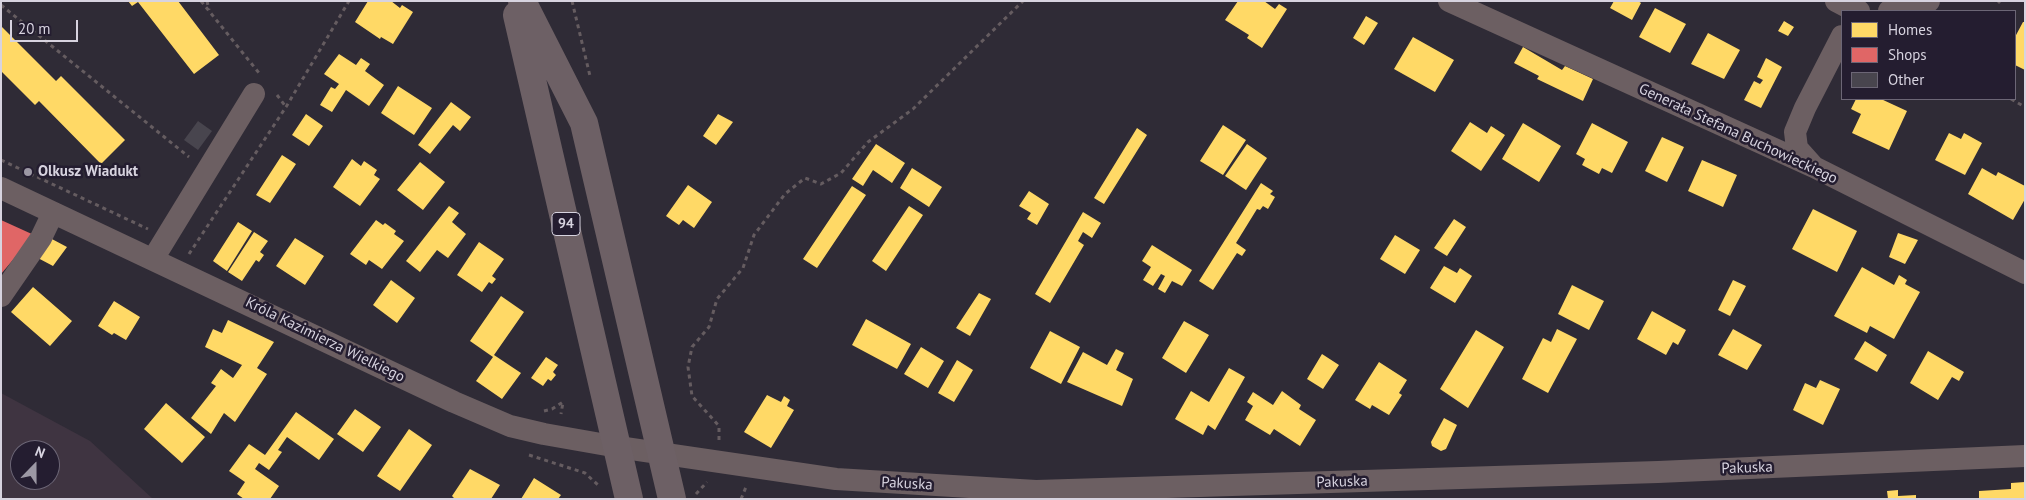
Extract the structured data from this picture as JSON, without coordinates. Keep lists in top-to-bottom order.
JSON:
{
  "streets": {
    "main road": ["94"],
    "street": ["Generała Stefana Buchowieckiego", "Króla Kazimierza Wielkiego", "Pakuska"]
  },
  "crossings": [
    ["94", "Króla Kazimierza Wielkiego"],
    ["Króla Kazimierza Wielkiego", "Pakuska"]
  ],
  "places": ["Olkusz Wiadukt"],
  "legend": ["Homes", "Shops", "Other"],
  "scale_bar": "20 m",
  "north": "top"
}
